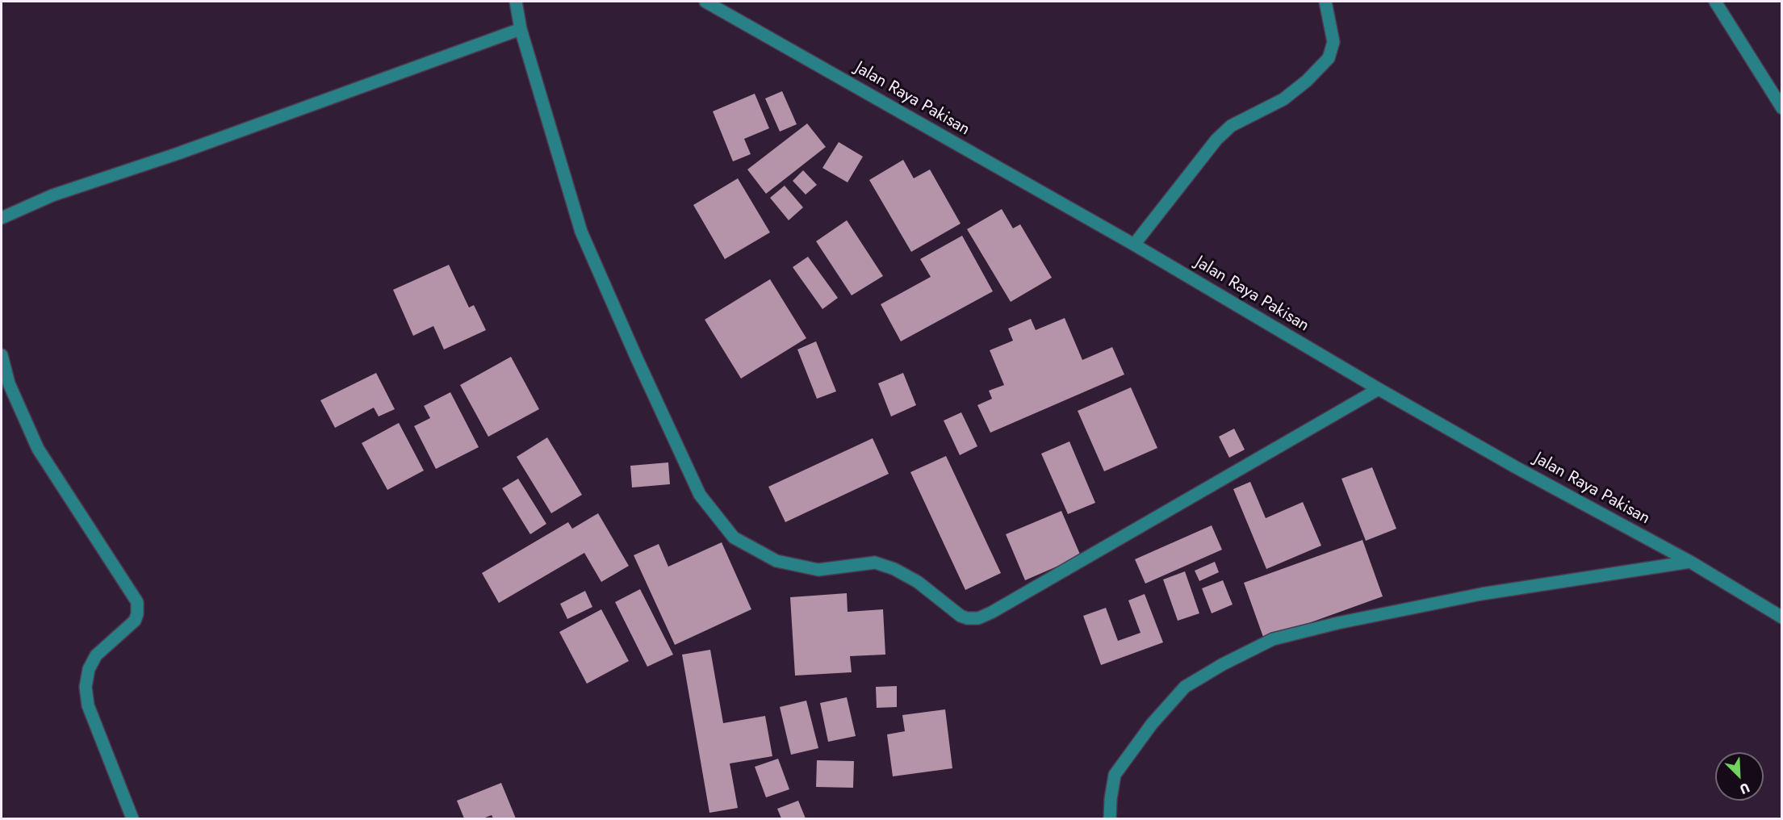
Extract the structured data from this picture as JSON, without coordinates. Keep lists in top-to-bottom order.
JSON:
{
  "streets": {
    "street": ["Jalan Raya Pakisan"]
  },
  "north": "bottom right"
}
